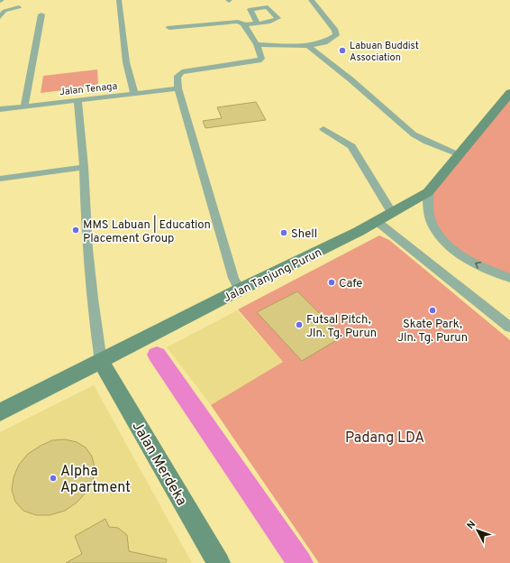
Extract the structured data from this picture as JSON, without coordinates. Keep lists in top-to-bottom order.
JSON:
{
  "streets": {
    "street": ["Jalan Tenaga", "Jalan Tanjung Purun", "Jalan Merdeka"]
  },
  "crossings": [
    ["Jalan Tanjung Purun", "Jalan Merdeka"]
  ],
  "parks": ["Padang LDA"],
  "places": [
    "Labuan Buddist Association",
    "MMS Labuan | Education Placement Group",
    "Shell",
    "Cafe",
    "Skate Park, Jln. Tg. Purun",
    "Futsal Pitch, Jln. Tg. Purun",
    "Alpha Apartment"
  ],
  "north": "top left"
}
